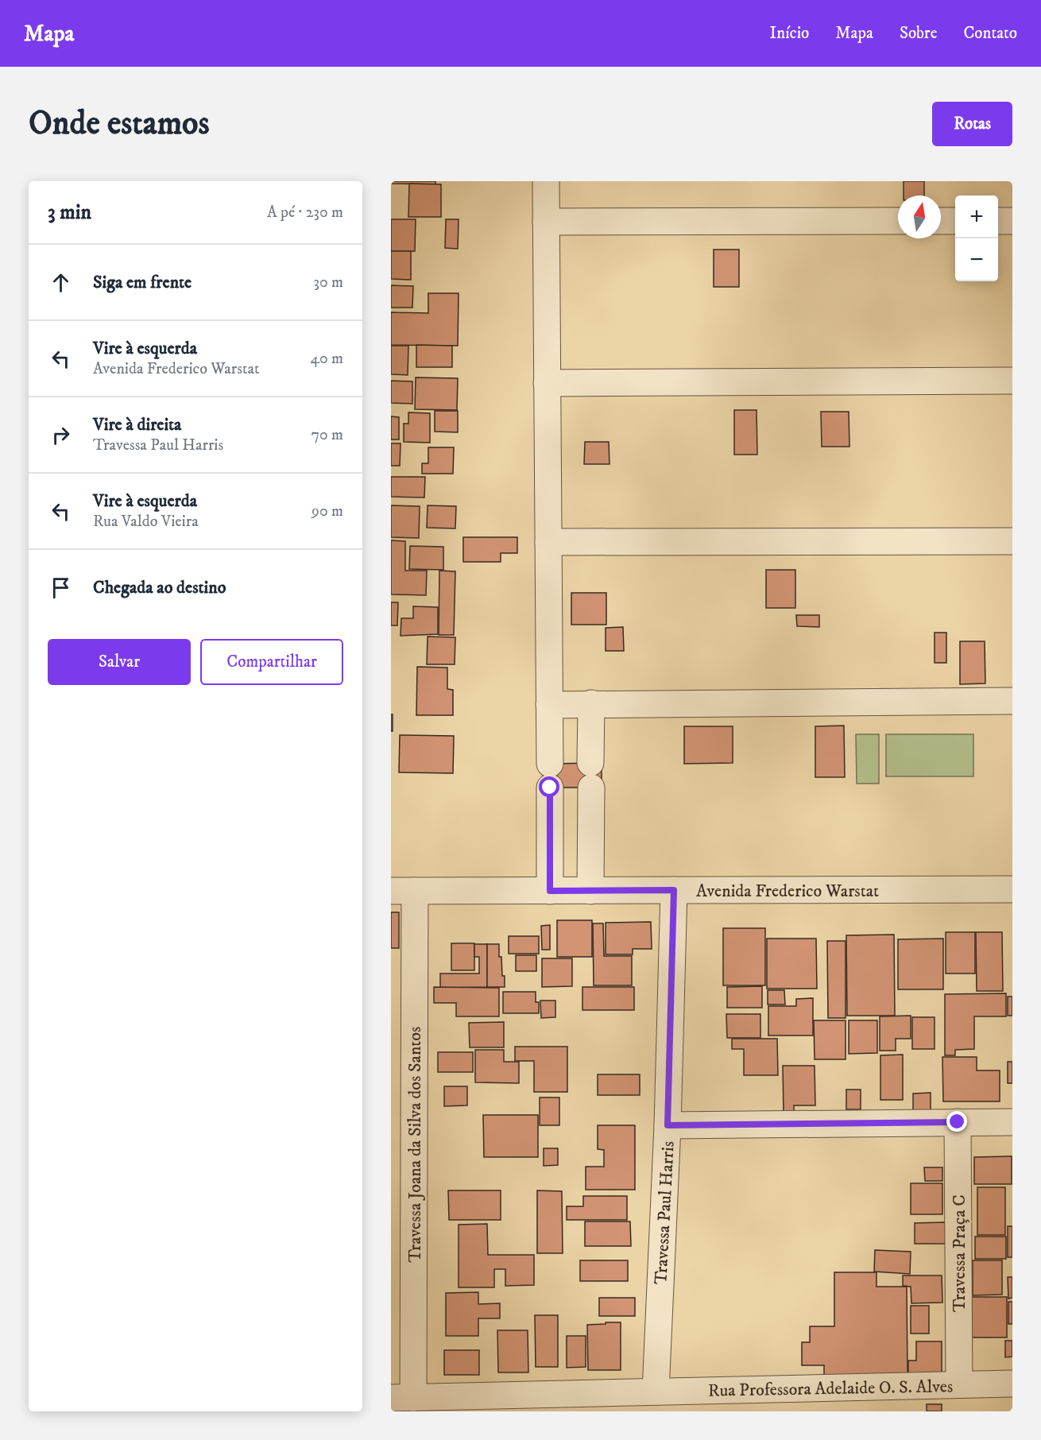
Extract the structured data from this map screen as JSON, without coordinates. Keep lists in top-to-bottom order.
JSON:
{
  "streets": {
    "street": [
      "Avenida Frederico Warstat",
      "Travessa Joana da Silva dos Santos",
      "Travessa Paul Harris",
      "Travessa Praça C",
      "Rua Professora Adelaide O. S. Alves"
    ]
  },
  "crossings": [
    ["Avenida Frederico Warstat", "Travessa Joana da Silva dos Santos"],
    ["Avenida Frederico Warstat", "Travessa Paul Harris"],
    ["Travessa Joana da Silva dos Santos", "Rua Professora Adelaide O. S. Alves"],
    ["Travessa Paul Harris", "Rua Professora Adelaide O. S. Alves"],
    ["Travessa Praça C", "Rua Professora Adelaide O. S. Alves"]
  ],
  "north": "top",
  "page": {
    "header": "Mapa",
    "nav": [
      "Início",
      "Mapa",
      "Sobre",
      "Contato"
    ],
    "buttons": [
      "Rotas",
      ["Salvar", "Compartilhar"]
    ],
    "title": "Onde estamos",
    "heading": ["3 min", "A pé · 230 m"],
    "map_buttons": ["+", "−"],
    "list": [
      ["Siga em frente", "30 m"],
      ["Vire à esquerda", "Avenida Frederico Warstat", "40 m"],
      ["Vire à direita", "Travessa Paul Harris", "70 m"],
      ["Vire à esquerda", "Rua Valdo Vieira", "90 m"],
      "Chegada ao destino"
    ]
  }
}
